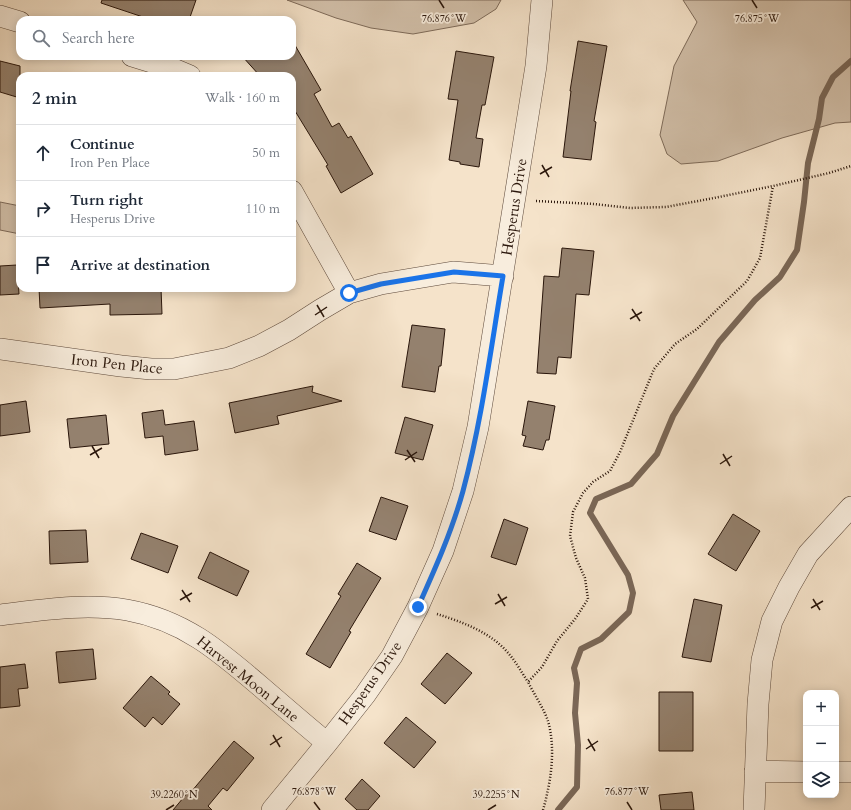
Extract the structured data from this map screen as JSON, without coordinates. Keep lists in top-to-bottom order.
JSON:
{
  "streets": {
    "street": ["Hesperus Drive", "Iron Pen Place", "Harvest Moon Lane"]
  },
  "crossings": [
    ["Hesperus Drive", "Iron Pen Place"],
    ["Hesperus Drive", "Harvest Moon Lane"]
  ],
  "page": {
    "search": "Search here",
    "heading": ["2 min", "Walk · 160 m"],
    "list": [
      ["Continue", "Iron Pen Place", "50 m"],
      ["Turn right", "Hesperus Drive", "110 m"],
      "Arrive at destination"
    ],
    "map_buttons": ["+", "−"]
  },
  "coordinates": [
    "76.875°W",
    "76.876°W",
    "76.878°W",
    "76.877°W",
    "39.2260°N",
    "39.2255°N"
  ]
}
